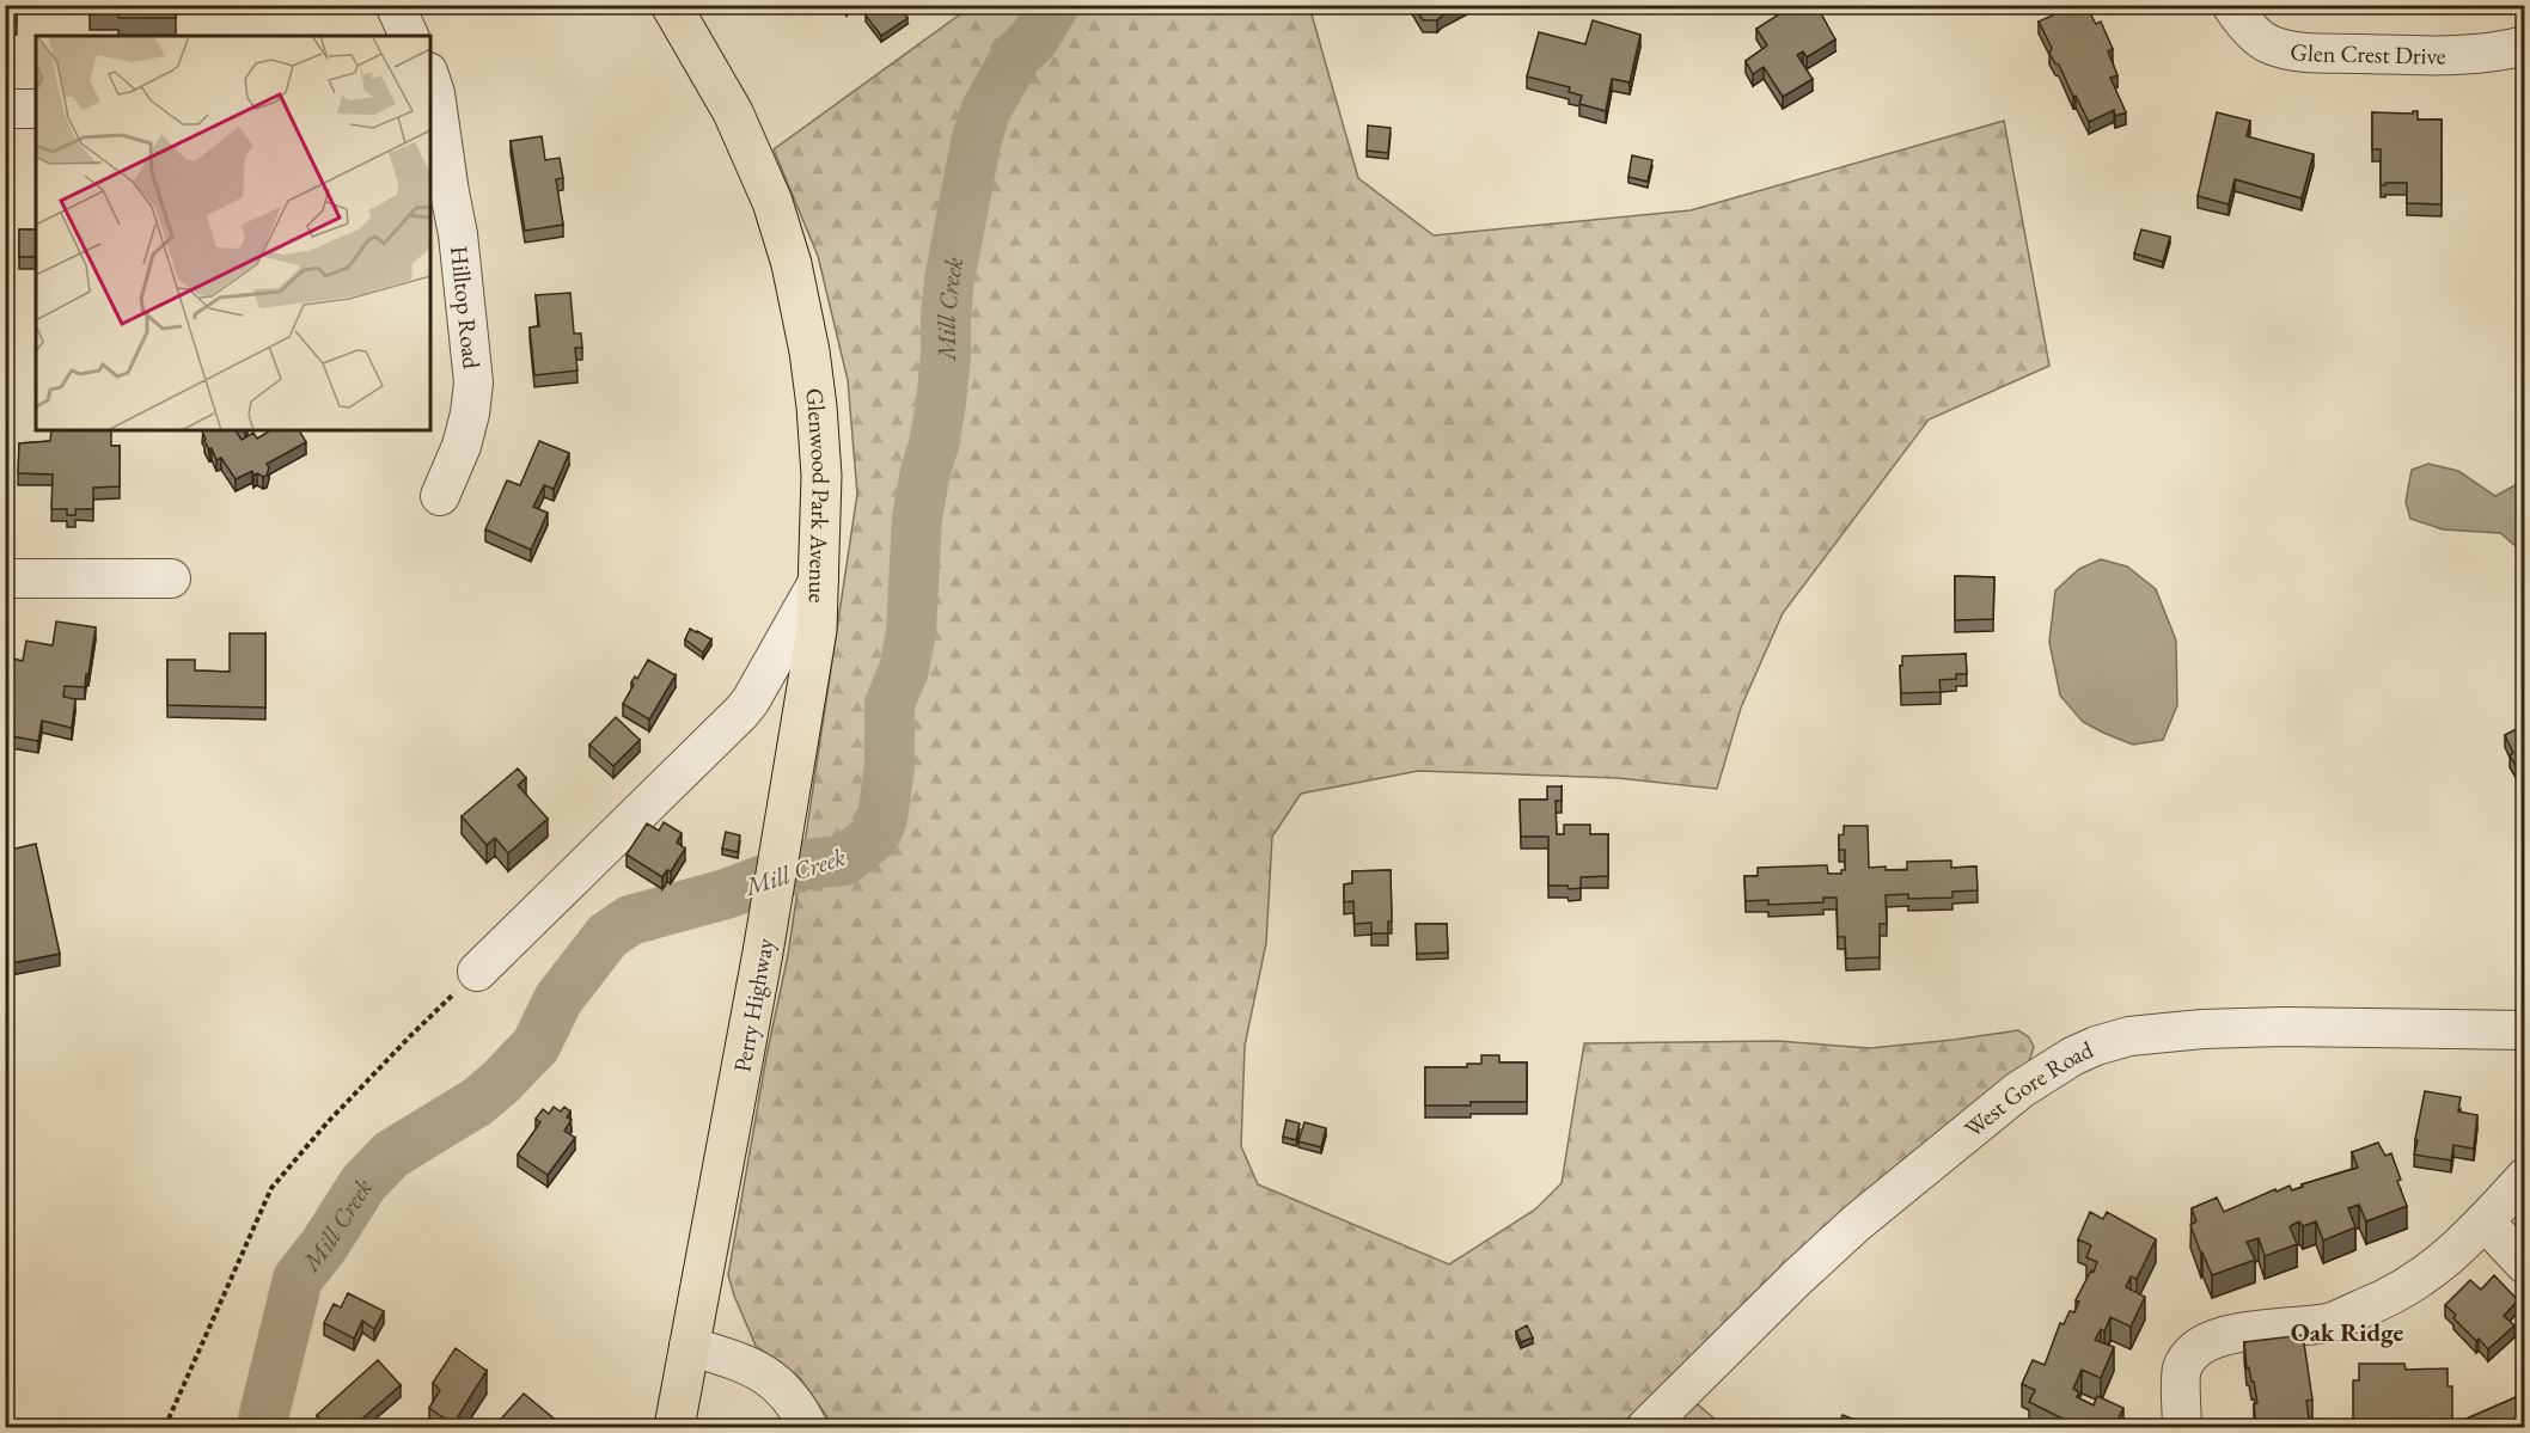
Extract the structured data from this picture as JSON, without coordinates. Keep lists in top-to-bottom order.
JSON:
{
  "streets": {
    "main road": ["Glenwood Park Avenue", "Perry Highway"],
    "street": ["Glen Crest Drive", "Hilltop Road", "West Gore Road"]
  },
  "crossings": [
    ["Glenwood Park Avenue", "Perry Highway"]
  ],
  "districts": ["Oak Ridge"],
  "water": ["Mill Creek"]
}
